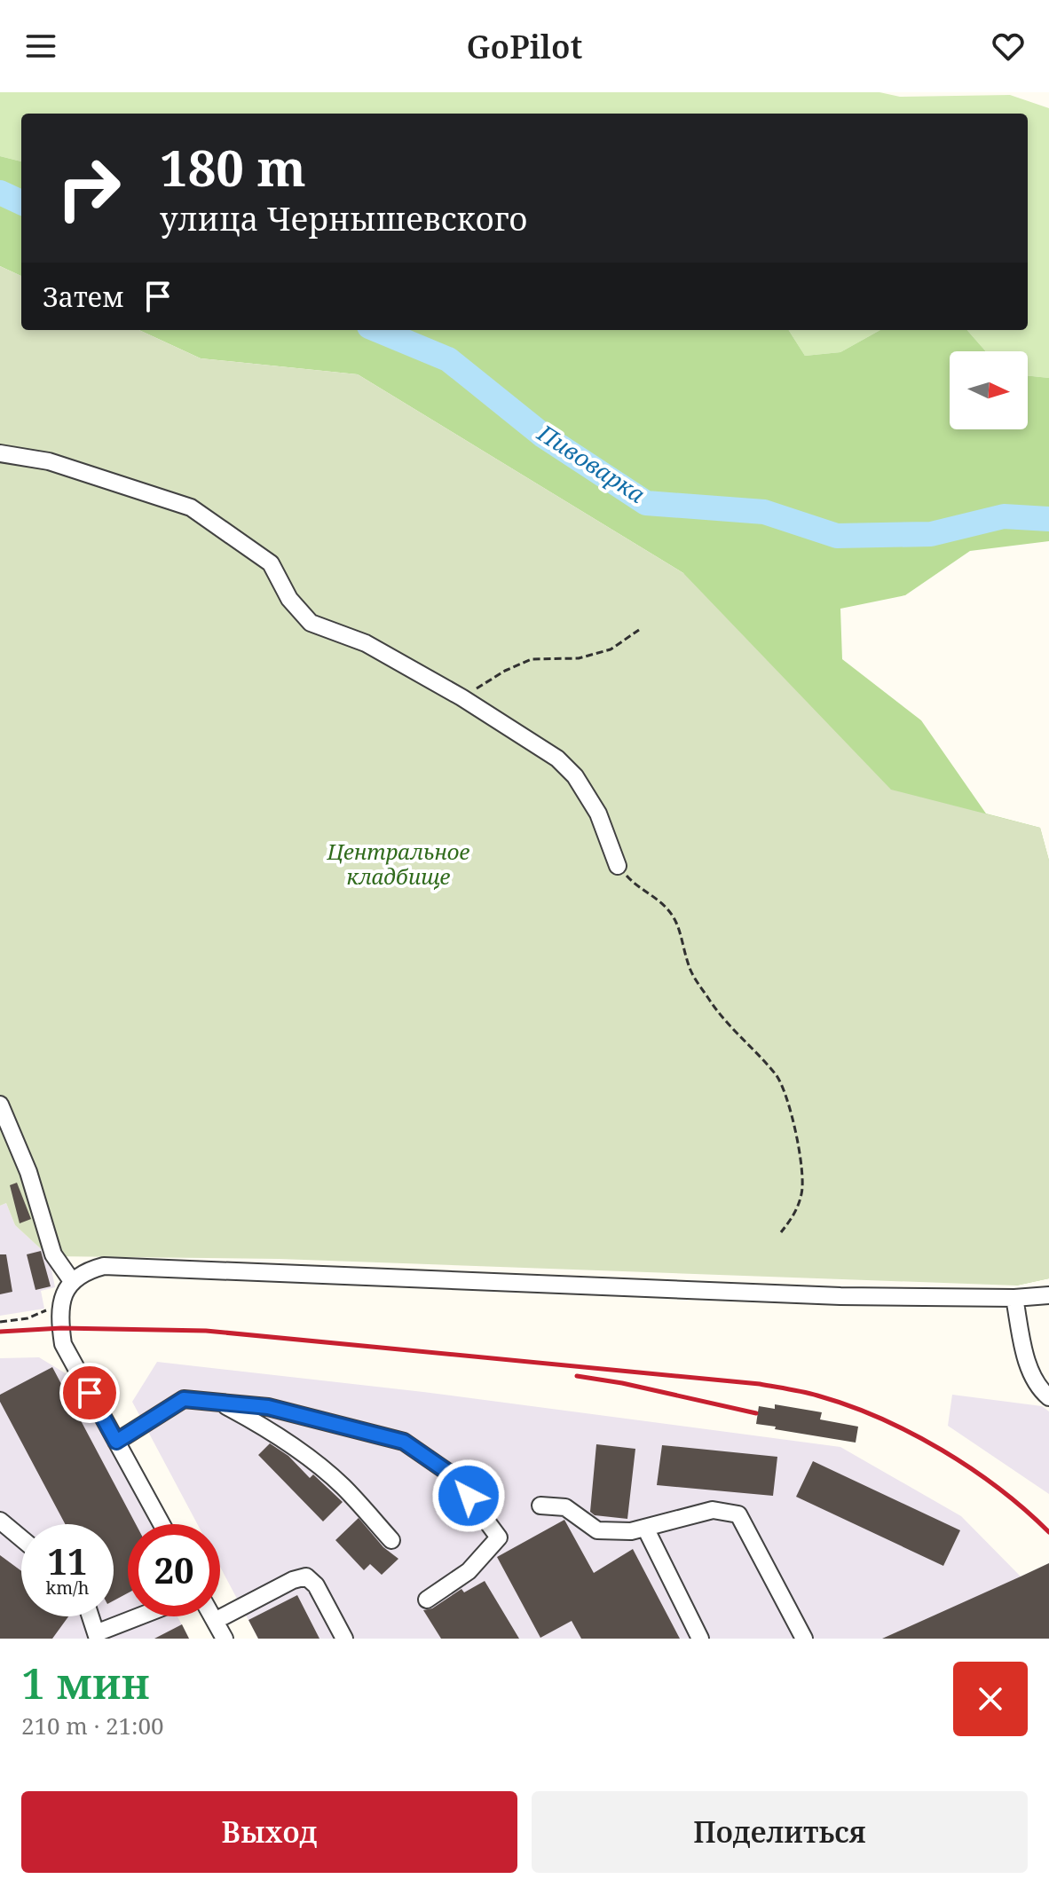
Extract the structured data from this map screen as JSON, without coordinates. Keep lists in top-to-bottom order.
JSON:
{
  "water": ["Пивоварка"],
  "parks": ["Центральное кладбище"],
  "north": "right",
  "page": {
    "header": "GoPilot",
    "turn": ["180 m", "улица Чернышевского"],
    "then": "Затем",
    "speed": "11 km/h",
    "limit": "20",
    "heading": ["1 мин", "210 m · 21:00"],
    "buttons": ["Выход", "Поделиться"]
  }
}
